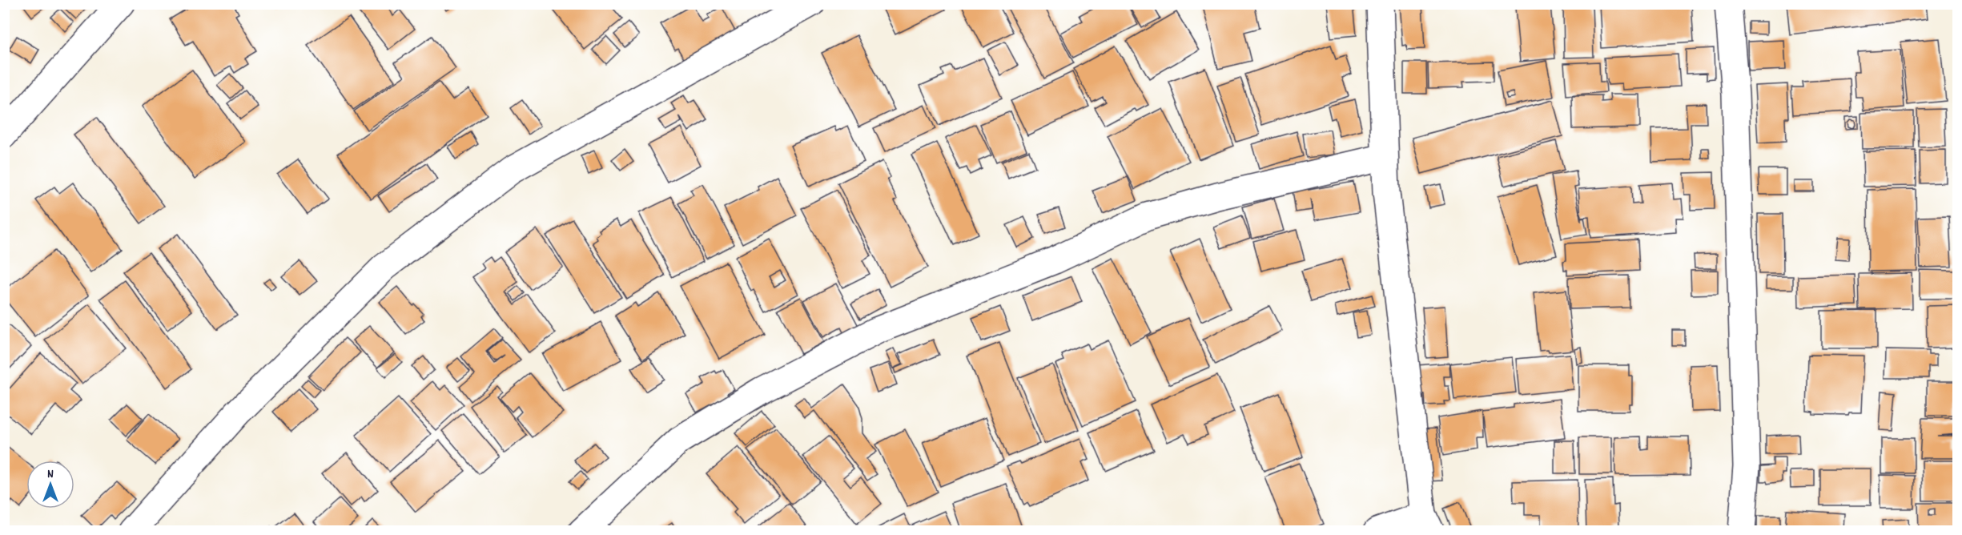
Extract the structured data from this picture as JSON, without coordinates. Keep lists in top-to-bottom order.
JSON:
{
  "north": "top"
}
